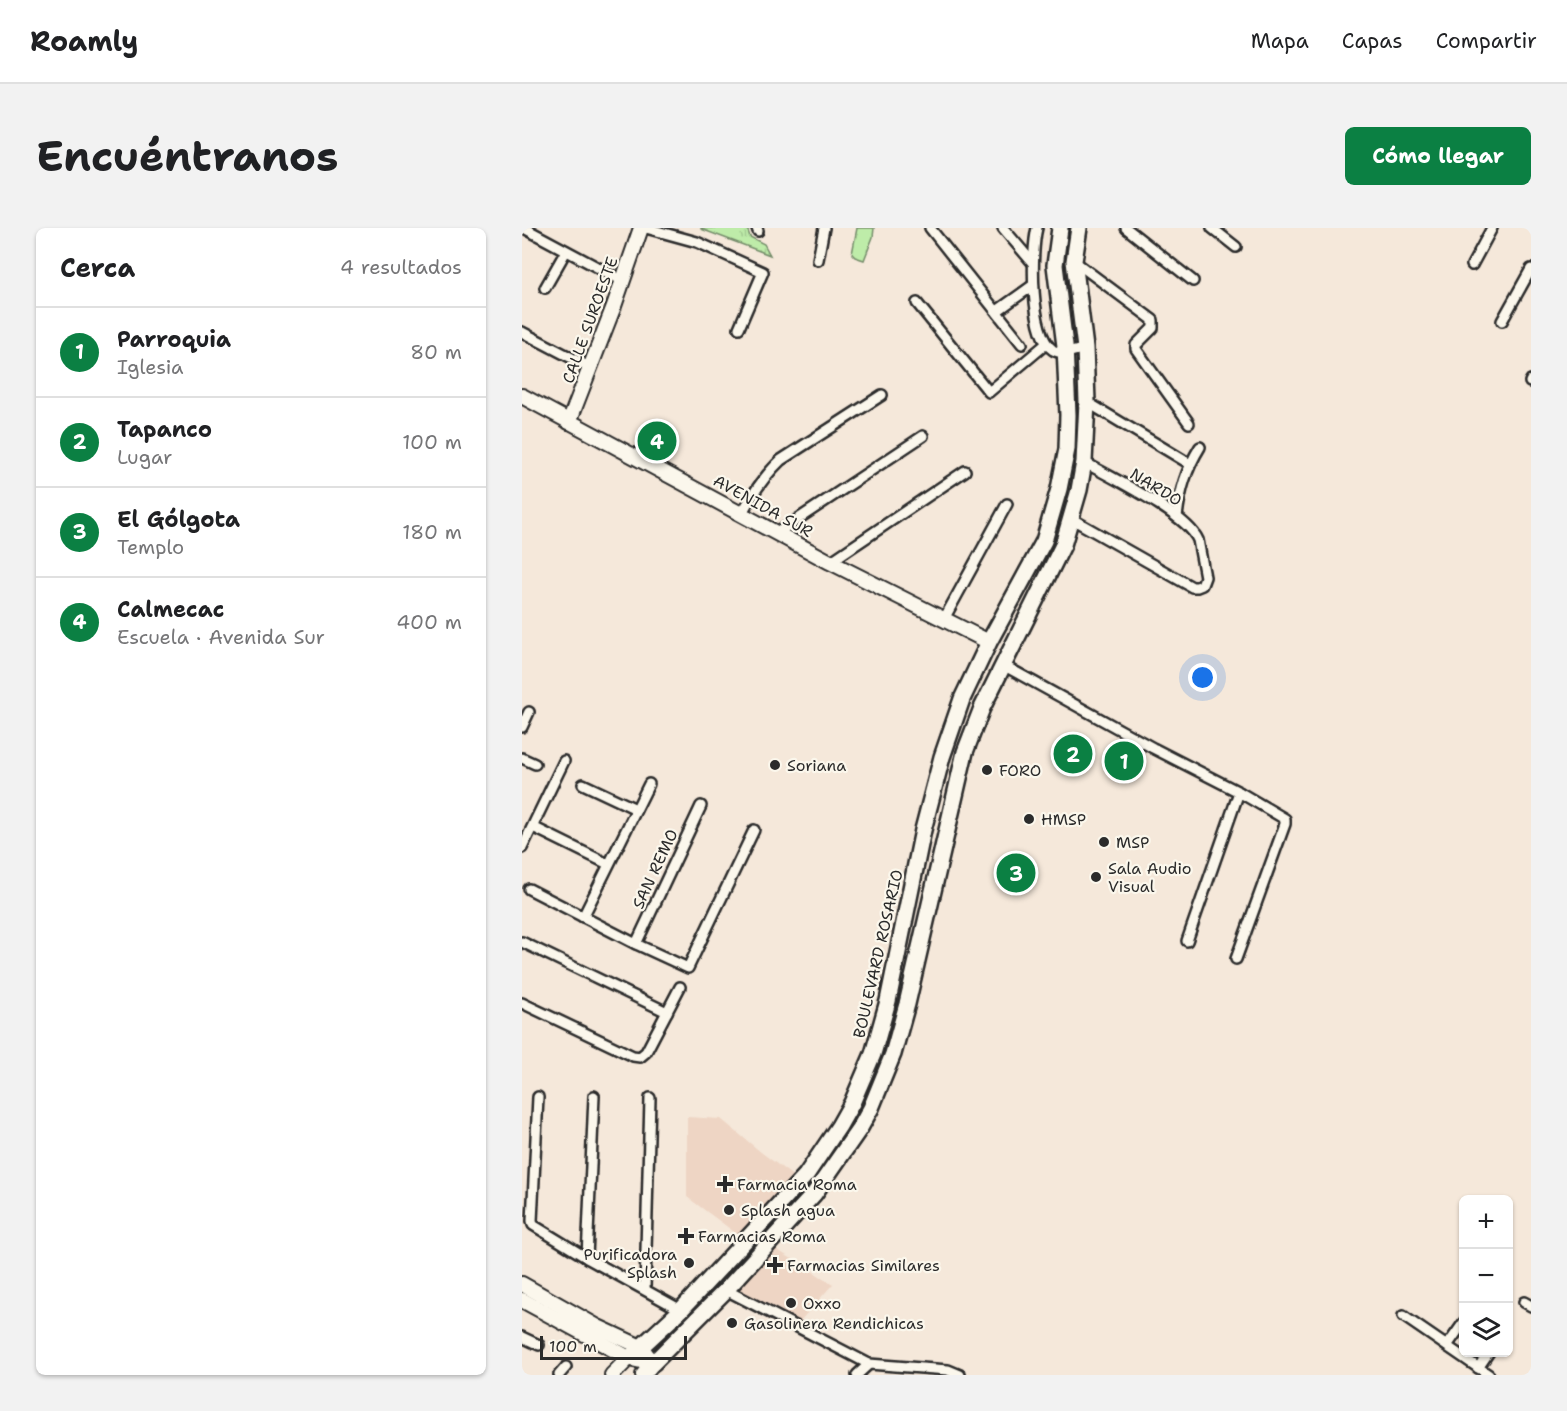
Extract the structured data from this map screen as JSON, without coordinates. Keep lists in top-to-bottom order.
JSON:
{
  "streets": {
    "main road": ["BOULEVARD ROSARIO"],
    "street": [
      "CALLE SUROESTE",
      "NARDO",
      "AVENIDA SUR",
      "SAN REMO"
    ]
  },
  "crossings": [
    ["CALLE SUROESTE", "AVENIDA SUR"],
    ["AVENIDA SUR", "BOULEVARD ROSARIO"]
  ],
  "places": {
    "other": [
      "Soriana",
      "FORO",
      "HMSP",
      "MSP",
      "Sala Audio Visual",
      "Splash agua",
      "Purificadora Splash",
      "Oxxo",
      "Gasolinera Rendichicas"
    ],
    "health": ["Farmacia Roma", "Farmacias Roma", "Farmacias Similares"]
  },
  "scale_bar": "100 m",
  "page": {
    "header": "Roamly",
    "nav": ["Mapa", "Capas", "Compartir"],
    "buttons": "Cómo llegar",
    "title": "Encuéntranos",
    "heading": ["Cerca", "4 resultados"],
    "list": [
      {
        "mark": "1",
        "name": "Parroquia",
        "note": "Iglesia",
        "value": "80 m"
      },
      {
        "mark": "2",
        "name": "Tapanco",
        "note": "Lugar",
        "value": "100 m"
      },
      {
        "mark": "3",
        "name": "El Gólgota",
        "note": "Templo",
        "value": "180 m"
      },
      {
        "mark": "4",
        "name": "Calmecac",
        "note": "Escuela · Avenida Sur",
        "value": "400 m"
      }
    ],
    "pins": [
      "4",
      "2",
      "1",
      "3"
    ],
    "map_buttons": ["+", "−"],
    "scale": "100 m"
  }
}
